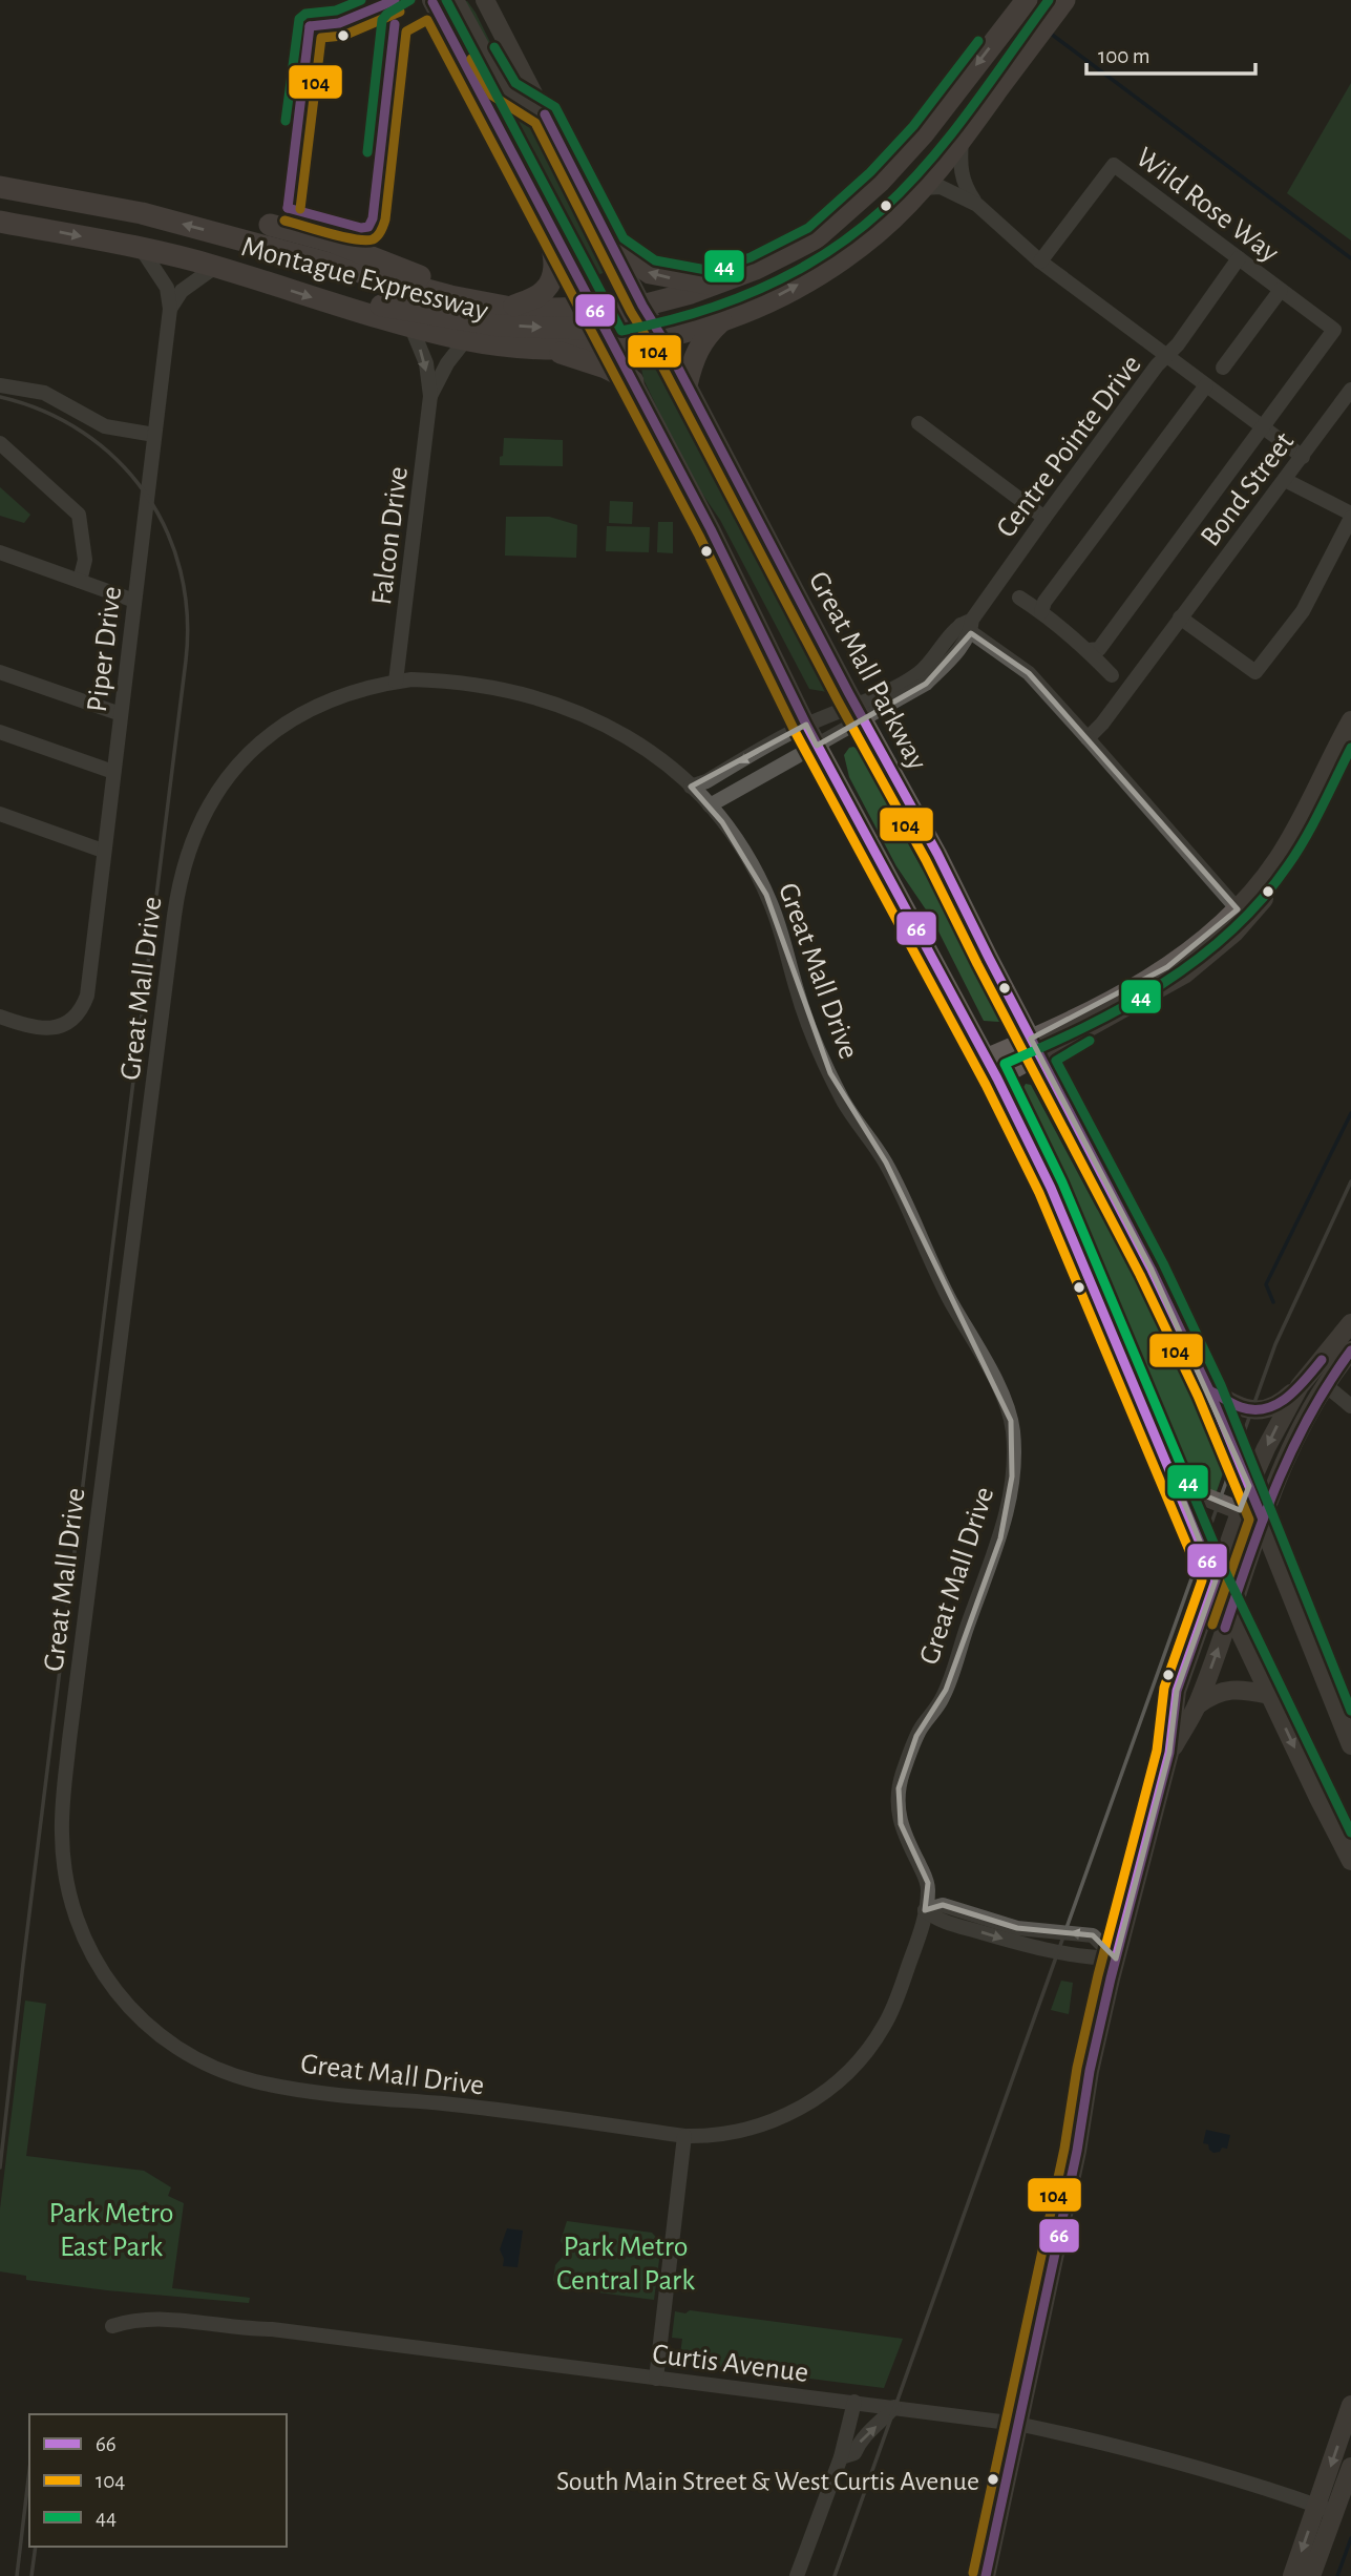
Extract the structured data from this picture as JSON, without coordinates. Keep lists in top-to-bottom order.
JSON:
{
  "streets": {
    "highway": ["Montague Expressway"],
    "main road": ["Great Mall Parkway"],
    "street": [
      "Wild Rose Way",
      "Centre Pointe Drive",
      "Bond Street",
      "Falcon Drive",
      "Piper Drive",
      "Great Mall Drive",
      "Curtis Avenue"
    ]
  },
  "crossings": [
    ["Wild Rose Way", "Centre Pointe Drive"],
    ["Montague Expressway", "Centre Pointe Drive"],
    ["Montague Expressway", "Falcon Drive"],
    ["Montague Expressway", "Piper Drive"],
    ["Montague Expressway", "Great Mall Parkway"],
    ["Centre Pointe Drive", "Great Mall Parkway"],
    ["Centre Pointe Drive", "Great Mall Drive"],
    ["Falcon Drive", "Great Mall Drive"]
  ],
  "parks": ["Park Metro East Park", "Park Metro Central Park"],
  "places": ["South Main Street & West Curtis Avenue"],
  "lines": ["transit line 66", "transit line 44", "transit line 104"],
  "legend": ["66", "104", "44"],
  "scale_bar": "100 m"
}
